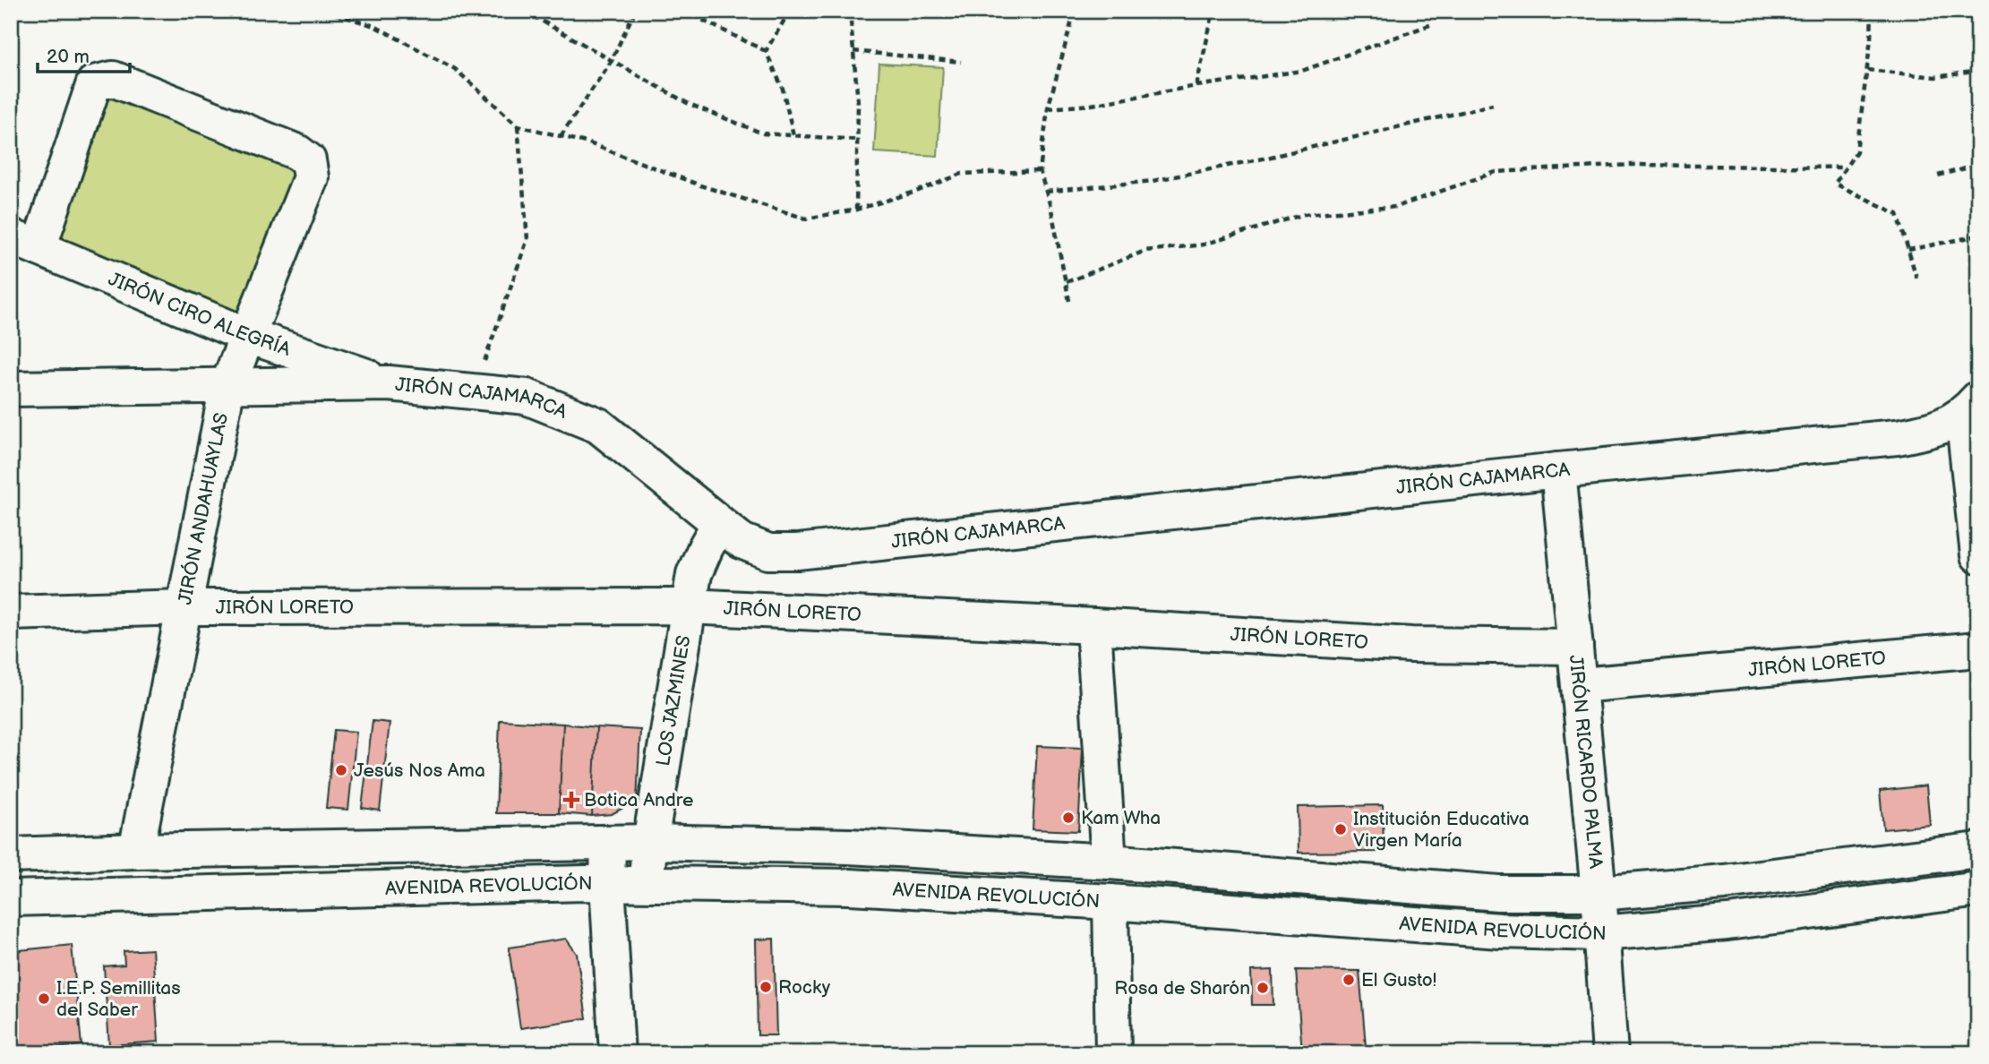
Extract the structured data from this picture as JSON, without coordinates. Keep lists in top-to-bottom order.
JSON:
{
  "streets": {
    "street": [
      "JIRÓN CIRO ALEGRÍA",
      "JIRÓN CAJAMARCA",
      "JIRÓN ANDAHUAYLAS",
      "JIRÓN LORETO",
      "LOS JAZMINES",
      "JIRÓN RICARDO PALMA",
      "AVENIDA REVOLUCIÓN"
    ]
  },
  "crossings": [
    ["JIRÓN CIRO ALEGRÍA", "JIRÓN CAJAMARCA"],
    ["JIRÓN CIRO ALEGRÍA", "JIRÓN ANDAHUAYLAS"],
    ["JIRÓN CAJAMARCA", "JIRÓN ANDAHUAYLAS"],
    ["JIRÓN CAJAMARCA", "LOS JAZMINES"],
    ["JIRÓN CAJAMARCA", "JIRÓN RICARDO PALMA"],
    ["JIRÓN ANDAHUAYLAS", "JIRÓN LORETO"],
    ["JIRÓN ANDAHUAYLAS", "AVENIDA REVOLUCIÓN"],
    ["JIRÓN LORETO", "LOS JAZMINES"],
    ["JIRÓN LORETO", "JIRÓN RICARDO PALMA"],
    ["LOS JAZMINES", "AVENIDA REVOLUCIÓN"],
    ["JIRÓN RICARDO PALMA", "AVENIDA REVOLUCIÓN"]
  ],
  "places": {
    "other": [
      "Jesús Nos Ama",
      "Kam Wha",
      "Institución Educativa Virgen María",
      "El Gusto!",
      "Rocky",
      "Rosa de Sharón",
      "I.E.P. Semillitas del Saber"
    ],
    "health": ["Botica Andre"]
  },
  "scale_bar": "20 m"
}
